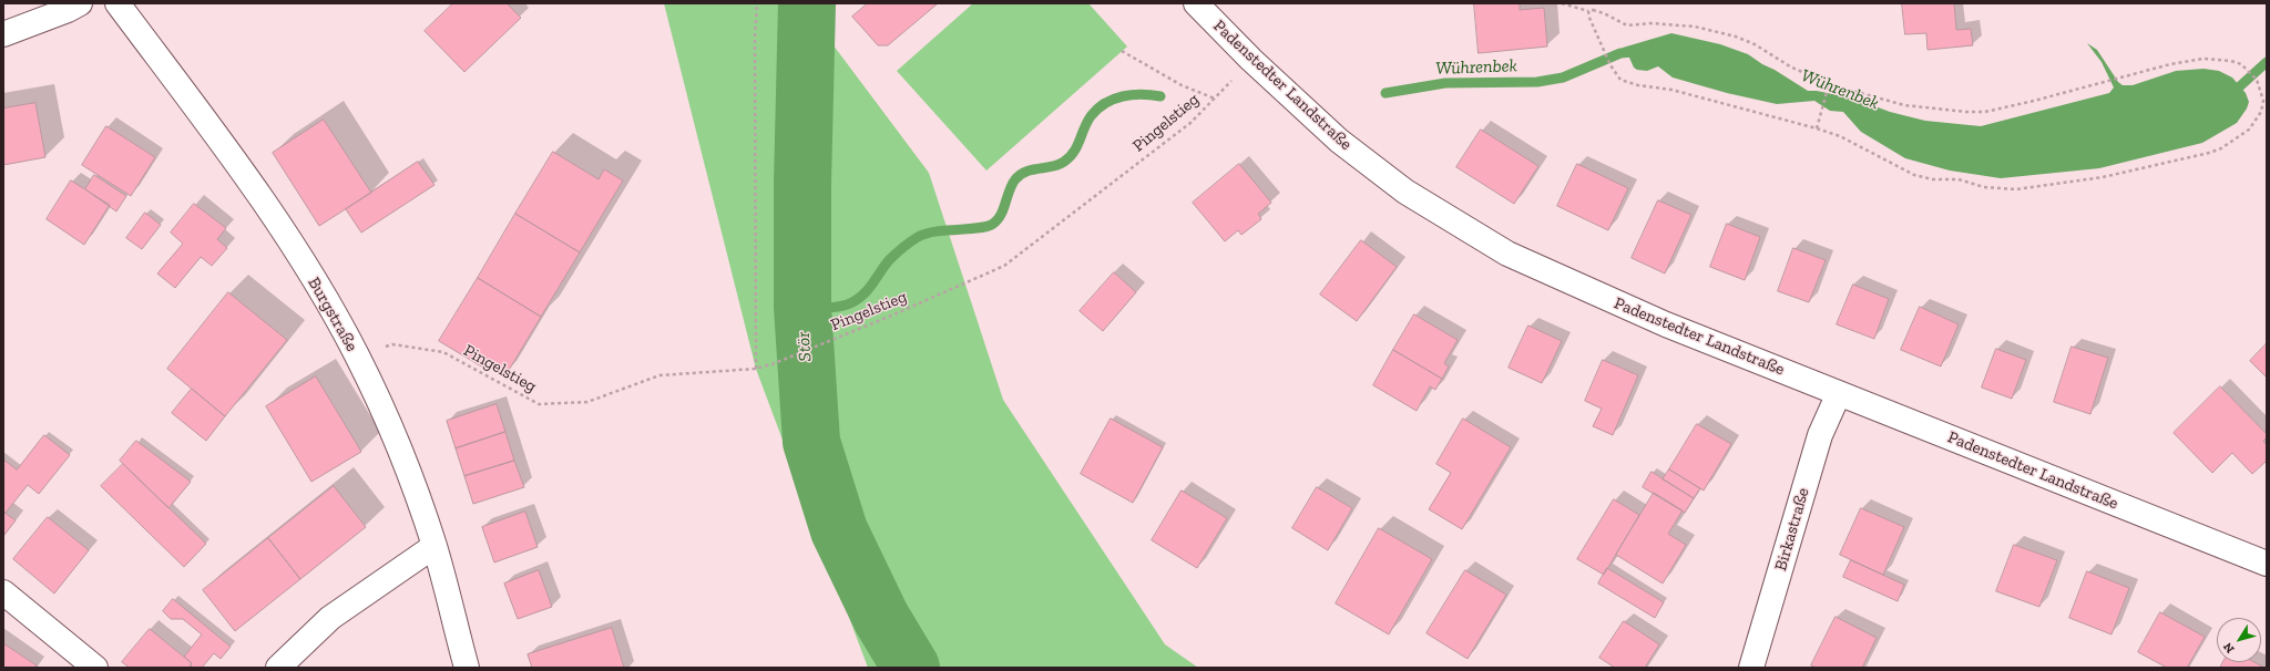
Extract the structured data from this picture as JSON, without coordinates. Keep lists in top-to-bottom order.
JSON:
{
  "streets": {
    "street": ["Padenstedter Landstraße", "Burgstraße", "Birkastraße"],
    "path": ["Pingelstieg"]
  },
  "crossings": [
    ["Padenstedter Landstraße", "Pingelstieg"],
    ["Padenstedter Landstraße", "Birkastraße"],
    ["Pingelstieg", "Burgstraße"]
  ],
  "water": ["Wührenbek", "Stör"],
  "north": "bottom left"
}
